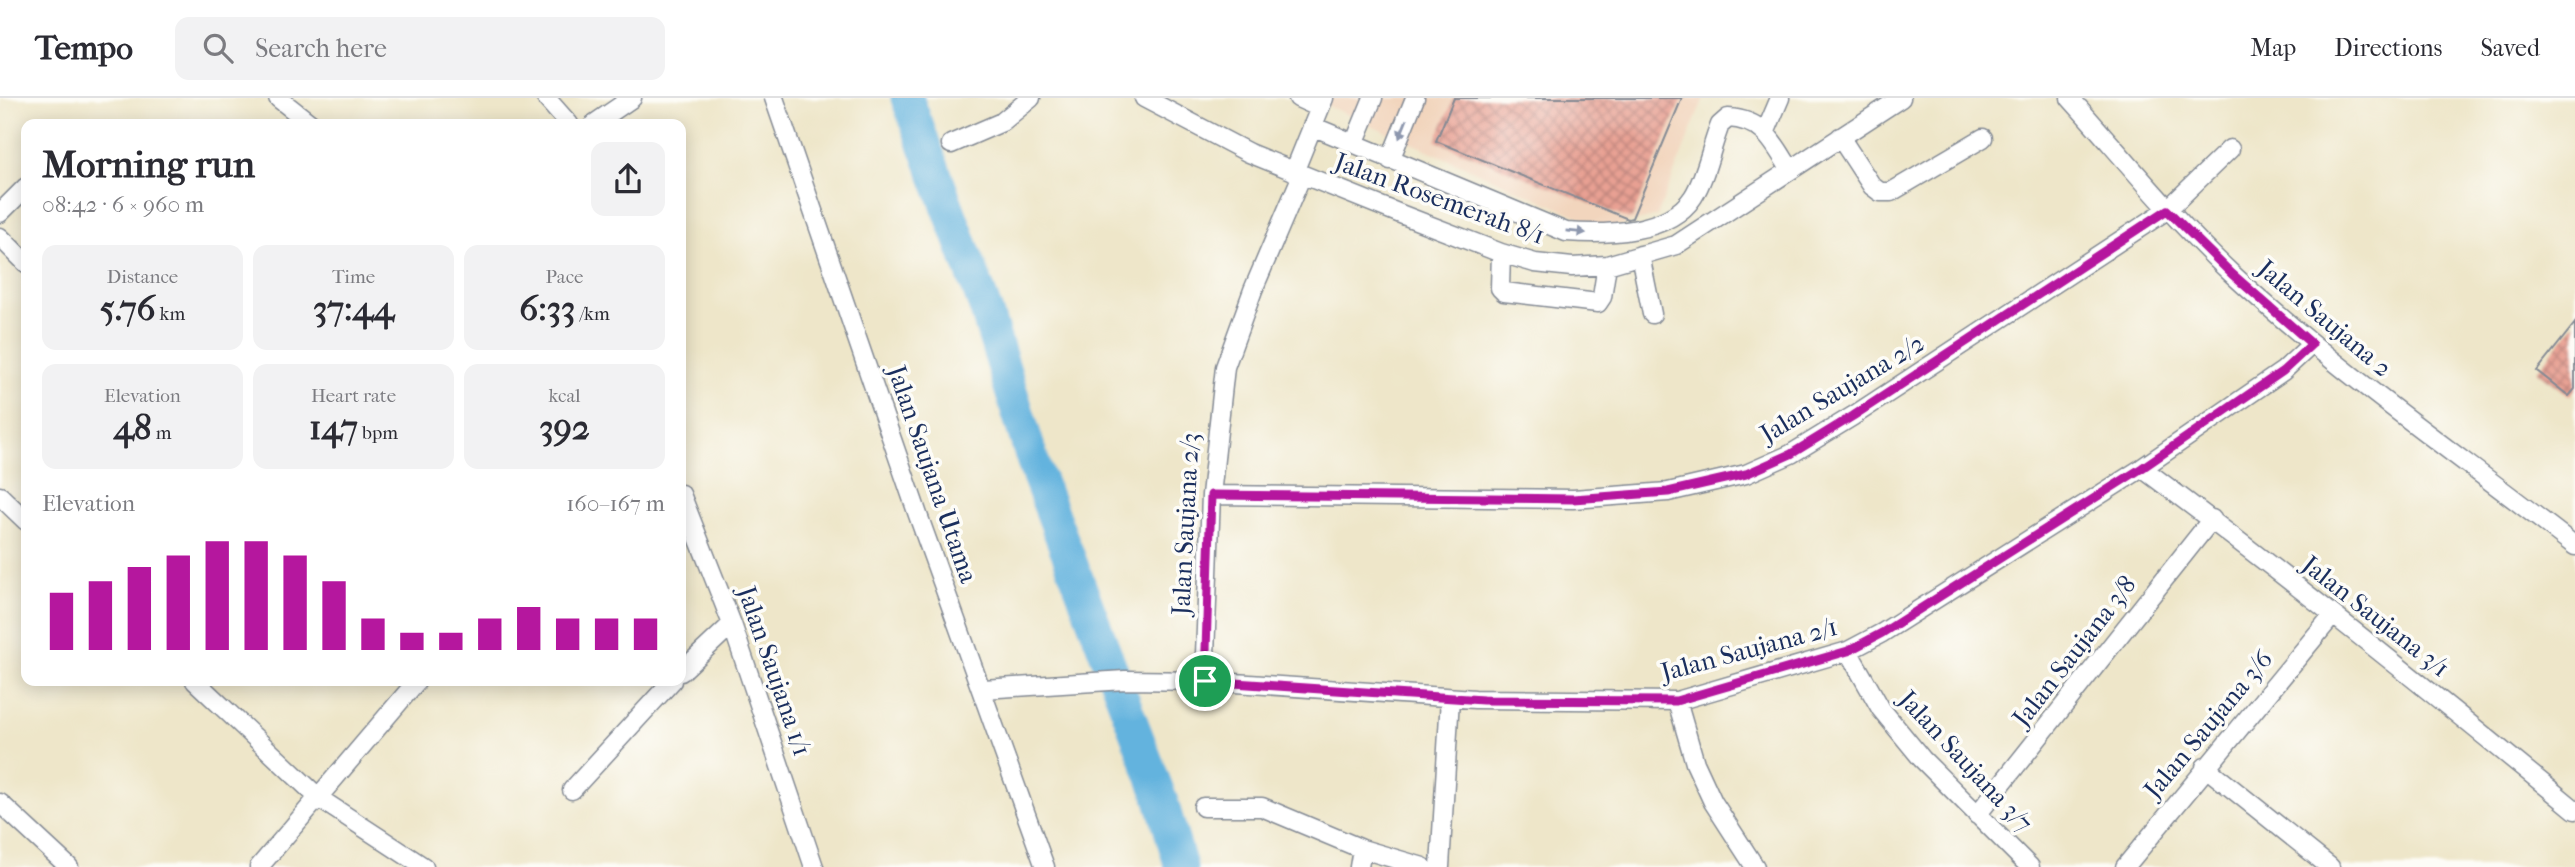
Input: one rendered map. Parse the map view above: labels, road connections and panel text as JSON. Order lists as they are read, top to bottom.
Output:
{
  "streets": {
    "street": [
      "Jalan Rosemerah 8/1",
      "Jalan Saujana 2",
      "Jalan Saujana 2/2",
      "Jalan Saujana Utama",
      "Jalan Saujana 2/3",
      "Jalan Saujana 3/1",
      "Jalan Saujana 2/1",
      "Jalan Saujana 3/8",
      "Jalan Saujana 1/1",
      "Jalan Saujana 3/6",
      "Jalan Saujana 3/7"
    ]
  },
  "crossings": [
    ["Jalan Rosemerah 8/1", "Jalan Saujana 2/3"],
    ["Jalan Saujana 2", "Jalan Saujana 2/2"],
    ["Jalan Saujana 2", "Jalan Saujana 2/1"],
    ["Jalan Saujana 2/2", "Jalan Saujana 2/3"],
    ["Jalan Saujana Utama", "Jalan Saujana 2/1"],
    ["Jalan Saujana 2/3", "Jalan Saujana 2/1"],
    ["Jalan Saujana 3/1", "Jalan Saujana 2/1"],
    ["Jalan Saujana 3/1", "Jalan Saujana 3/8"],
    ["Jalan Saujana 3/1", "Jalan Saujana 3/6"],
    ["Jalan Saujana 2/1", "Jalan Saujana 3/7"],
    ["Jalan Saujana 3/8", "Jalan Saujana 3/7"]
  ],
  "page": {
    "header": "Tempo",
    "search": "Search here",
    "nav": ["Map", "Directions", "Saved"],
    "heading": ["Morning run", "08:42 · 6 × 960 m"],
    "stats": [
      ["Distance", "5.76 km"],
      ["Time", "37:44"],
      ["Pace", "6:33 /km"],
      ["Elevation", "48 m"],
      ["Heart rate", "147 bpm"],
      ["kcal", "392"]
    ],
    "chart": ["Elevation", "160–167 m"]
  }
}
